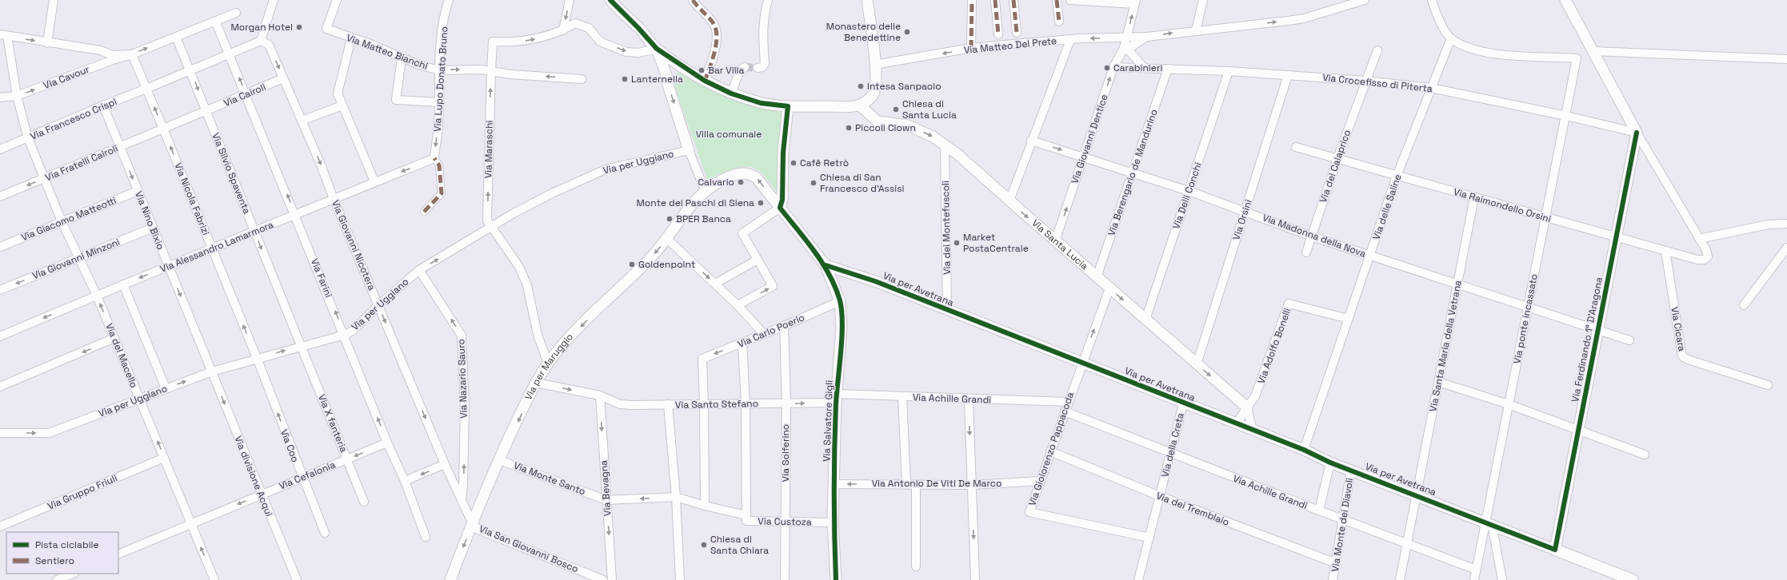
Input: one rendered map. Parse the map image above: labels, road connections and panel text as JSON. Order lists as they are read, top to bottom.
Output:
{
  "streets": {
    "street": [
      "Via Matteo Del Prete",
      "Via Matteo Bianchi",
      "Via Cavour",
      "Via Lupo Donato Bruno",
      "Via Crocefisso di Piterta",
      "Via Cairoli",
      "Via Francesco Crispi",
      "Via Giovanni Dentice",
      "Via Maraschi",
      "Via per Uggiano",
      "Via Fratelli Cairoli",
      "Via del Calaprico",
      "Via Berengario de Mandurino",
      "Via Silvio Spaventa",
      "Via Delli Conchi",
      "Via Nicola Fabrizi",
      "Via Raimondello Orsini",
      "Via delle Saline",
      "Via Giacomo Matteotti",
      "Via Orsini",
      "Via Nino Bixio",
      "Via dei Montefuscoli",
      "Via Madonna della Nova",
      "Via Santa Lucia",
      "Via Giovanni Nicotera",
      "Via Alessandro Lamarmora",
      "Via Giovanni Minzoni",
      "Via Farini",
      "Via per Avetrana",
      "Via ponte incassato",
      "Via Cicara",
      "Via Carlo Poerio",
      "Via Ferdinando 1° D'Aragona",
      "Via Adolfo Bonelli",
      "Via Santa Maria della Vetrana",
      "Via del Macello",
      "Via per Maruggio",
      "Via Nazario Sauro",
      "Via Achille Grandi",
      "Via Santo Stefano",
      "Via Salvatore Gigli",
      "Via X fanteria",
      "Via della Creta",
      "Via Coo",
      "Via Giolorenzo Pappacoda",
      "Via Solferino",
      "Via Cefalonia",
      "Via divisione Acqui",
      "Via Monte Santo",
      "Via Antonio De Viti De Marco",
      "Via Bevagna",
      "Via Gruppo Friuli",
      "Via dei Tremblaio",
      "Via Custoza",
      "Via Monte dei Diavoli",
      "Via San Giovanni Bosco"
    ]
  },
  "crossings": [
    ["Via Matteo Del Prete", "Via Giovanni Dentice"],
    ["Via Matteo Bianchi", "Via Lupo Donato Bruno"],
    ["Via Matteo Bianchi", "Via Maraschi"],
    ["Via Cavour", "Via del Macello"],
    ["Via Lupo Donato Bruno", "Via Alessandro Lamarmora"],
    ["Via Crocefisso di Piterta", "Via Giovanni Dentice"],
    ["Via Crocefisso di Piterta", "Via del Calaprico"],
    ["Via Crocefisso di Piterta", "Via Berengario de Mandurino"],
    ["Via Crocefisso di Piterta", "Via Delli Conchi"],
    ["Via Crocefisso di Piterta", "Via delle Saline"],
    ["Via Crocefisso di Piterta", "Via Orsini"],
    ["Via Crocefisso di Piterta", "Via ponte incassato"],
    ["Via Crocefisso di Piterta", "Via Ferdinando 1° D'Aragona"],
    ["Via Cairoli", "Via Fratelli Cairoli"],
    ["Via Cairoli", "Via Silvio Spaventa"],
    ["Via Cairoli", "Via Nicola Fabrizi"],
    ["Via Cairoli", "Via Giovanni Nicotera"],
    ["Via Cairoli", "Via Farini"],
    ["Via Francesco Crispi", "Via Silvio Spaventa"],
    ["Via Francesco Crispi", "Via Nicola Fabrizi"],
    ["Via Francesco Crispi", "Via Nino Bixio"],
    ["Via Francesco Crispi", "Via del Macello"],
    ["Via Giovanni Dentice", "Via Madonna della Nova"],
    ["Via Giovanni Dentice", "Via Santa Lucia"],
    ["Via Maraschi", "Via per Uggiano"],
    ["Via per Uggiano", "Via Silvio Spaventa"],
    ["Via per Uggiano", "Via Nicola Fabrizi"],
    ["Via per Uggiano", "Via Nino Bixio"],
    ["Via per Uggiano", "Via Giovanni Nicotera"],
    ["Via per Uggiano", "Via Farini"],
    ["Via per Uggiano", "Via del Macello"],
    ["Via per Uggiano", "Via Nazario Sauro"],
    ["Via per Uggiano", "Via X fanteria"],
    ["Via per Uggiano", "Via Coo"],
    ["Via per Uggiano", "Via divisione Acqui"],
    ["Via Fratelli Cairoli", "Via Nicola Fabrizi"],
    ["Via Fratelli Cairoli", "Via Nino Bixio"],
    ["Via Fratelli Cairoli", "Via del Macello"],
    ["Via del Calaprico", "Via Raimondello Orsini"],
    ["Via del Calaprico", "Via Madonna della Nova"],
    ["Via Berengario de Mandurino", "Via Madonna della Nova"],
    ["Via Berengario de Mandurino", "Via Santa Lucia"],
    ["Via Silvio Spaventa", "Via Alessandro Lamarmora"],
    ["Via Silvio Spaventa", "Via X fanteria"],
    ["Via Delli Conchi", "Via Madonna della Nova"],
    ["Via Delli Conchi", "Via Santa Lucia"],
    ["Via Nicola Fabrizi", "Via Alessandro Lamarmora"],
    ["Via Nicola Fabrizi", "Via Coo"],
    ["Via Raimondello Orsini", "Via delle Saline"],
    ["Via Raimondello Orsini", "Via ponte incassato"],
    ["Via Raimondello Orsini", "Via Cicara"],
    ["Via Raimondello Orsini", "Via Ferdinando 1° D'Aragona"],
    ["Via Raimondello Orsini", "Via Santa Maria della Vetrana"],
    ["Via delle Saline", "Via Madonna della Nova"],
    ["Via delle Saline", "Via per Avetrana"],
    ["Via delle Saline", "Via ponte incassato"],
    ["Via delle Saline", "Via Adolfo Bonelli"],
    ["Via Giacomo Matteotti", "Via Nino Bixio"],
    ["Via Giacomo Matteotti", "Via del Macello"],
    ["Via Orsini", "Via Madonna della Nova"],
    ["Via Orsini", "Via Santa Lucia"],
    ["Via Nino Bixio", "Via Alessandro Lamarmora"],
    ["Via Nino Bixio", "Via Giovanni Minzoni"],
    ["Via Nino Bixio", "Via divisione Acqui"],
    ["Via dei Montefuscoli", "Via Santa Lucia"],
    ["Via dei Montefuscoli", "Via per Avetrana"],
    ["Via Madonna della Nova", "Via ponte incassato"],
    ["Via Madonna della Nova", "Via Ferdinando 1° D'Aragona"],
    ["Via Madonna della Nova", "Via Santa Maria della Vetrana"],
    ["Via Santa Lucia", "Via Adolfo Bonelli"],
    ["Via Santa Lucia", "Via Giolorenzo Pappacoda"],
    ["Via Giovanni Nicotera", "Via Alessandro Lamarmora"],
    ["Via Giovanni Nicotera", "Via per Maruggio"],
    ["Via Giovanni Nicotera", "Via Nazario Sauro"],
    ["Via Giovanni Nicotera", "Via San Giovanni Bosco"],
    ["Via Alessandro Lamarmora", "Via Farini"],
    ["Via Alessandro Lamarmora", "Via del Macello"],
    ["Via Giovanni Minzoni", "Via del Macello"],
    ["Via Farini", "Via Cefalonia"],
    ["Via per Avetrana", "Via ponte incassato"],
    ["Via per Avetrana", "Via Ferdinando 1° D'Aragona"],
    ["Via per Avetrana", "Via Santa Maria della Vetrana"],
    ["Via per Avetrana", "Via Salvatore Gigli"],
    ["Via per Avetrana", "Via della Creta"],
    ["Via per Avetrana", "Via Giolorenzo Pappacoda"],
    ["Via per Avetrana", "Via Monte dei Diavoli"],
    ["Via ponte incassato", "Via Achille Grandi"],
    ["Via Carlo Poerio", "Via Santo Stefano"],
    ["Via Carlo Poerio", "Via Salvatore Gigli"],
    ["Via Carlo Poerio", "Via Solferino"],
    ["Via Santa Maria della Vetrana", "Via Achille Grandi"],
    ["Via del Macello", "Via Cefalonia"],
    ["Via del Macello", "Via Gruppo Friuli"],
    ["Via per Maruggio", "Via Santo Stefano"],
    ["Via per Maruggio", "Via Monte Santo"],
    ["Via per Maruggio", "Via San Giovanni Bosco"],
    ["Via Achille Grandi", "Via Santo Stefano"],
    ["Via Achille Grandi", "Via Salvatore Gigli"],
    ["Via Achille Grandi", "Via della Creta"],
    ["Via Achille Grandi", "Via Giolorenzo Pappacoda"],
    ["Via Achille Grandi", "Via Monte dei Diavoli"],
    ["Via Santo Stefano", "Via Salvatore Gigli"],
    ["Via Santo Stefano", "Via Solferino"],
    ["Via Santo Stefano", "Via Bevagna"],
    ["Via Salvatore Gigli", "Via Antonio De Viti De Marco"],
    ["Via Salvatore Gigli", "Via Custoza"],
    ["Via X fanteria", "Via Cefalonia"],
    ["Via della Creta", "Via Giolorenzo Pappacoda"],
    ["Via della Creta", "Via dei Tremblaio"],
    ["Via Coo", "Via Cefalonia"],
    ["Via Giolorenzo Pappacoda", "Via Antonio De Viti De Marco"],
    ["Via Giolorenzo Pappacoda", "Via dei Tremblaio"],
    ["Via Solferino", "Via Custoza"],
    ["Via Cefalonia", "Via divisione Acqui"],
    ["Via Monte Santo", "Via Bevagna"],
    ["Via Monte Santo", "Via Custoza"],
    ["Via dei Tremblaio", "Via Monte dei Diavoli"]
  ],
  "one_way": [
    "Via Cavour",
    "Via Lupo Donato Bruno",
    "Via Maraschi",
    "Via Silvio Spaventa",
    "Via Nicola Fabrizi",
    "Via Santa Lucia",
    "Via Giovanni Nicotera",
    "Via Giovanni Minzoni",
    "Via Farini",
    "Via Carlo Poerio",
    "Via per Maruggio",
    "Via Nazario Sauro",
    "Via Santo Stefano",
    "Via Coo",
    "Via Cefalonia",
    "Via divisione Acqui",
    "Via Monte Santo"
  ],
  "parks": ["Villa comunale"],
  "places": [
    "Morgan Hotel",
    "Monastero delle Benedettine",
    "Carabinieri",
    "Bar Villa",
    "Lanternella",
    "Intesa Sanpaolo",
    "Chiesa di Santa Lucia",
    "Piccoli Clown",
    "Cafê Retrò",
    "Calvario",
    "Chiesa di San Francesco d'Assisi",
    "Monte dei Paschi di Siena",
    "BPER Banca",
    "Market PostaCentrale",
    "Goldenpoint",
    "Chiesa di Santa Chiara"
  ],
  "legend": ["Pista ciclabile", "Sentiero"]
}
